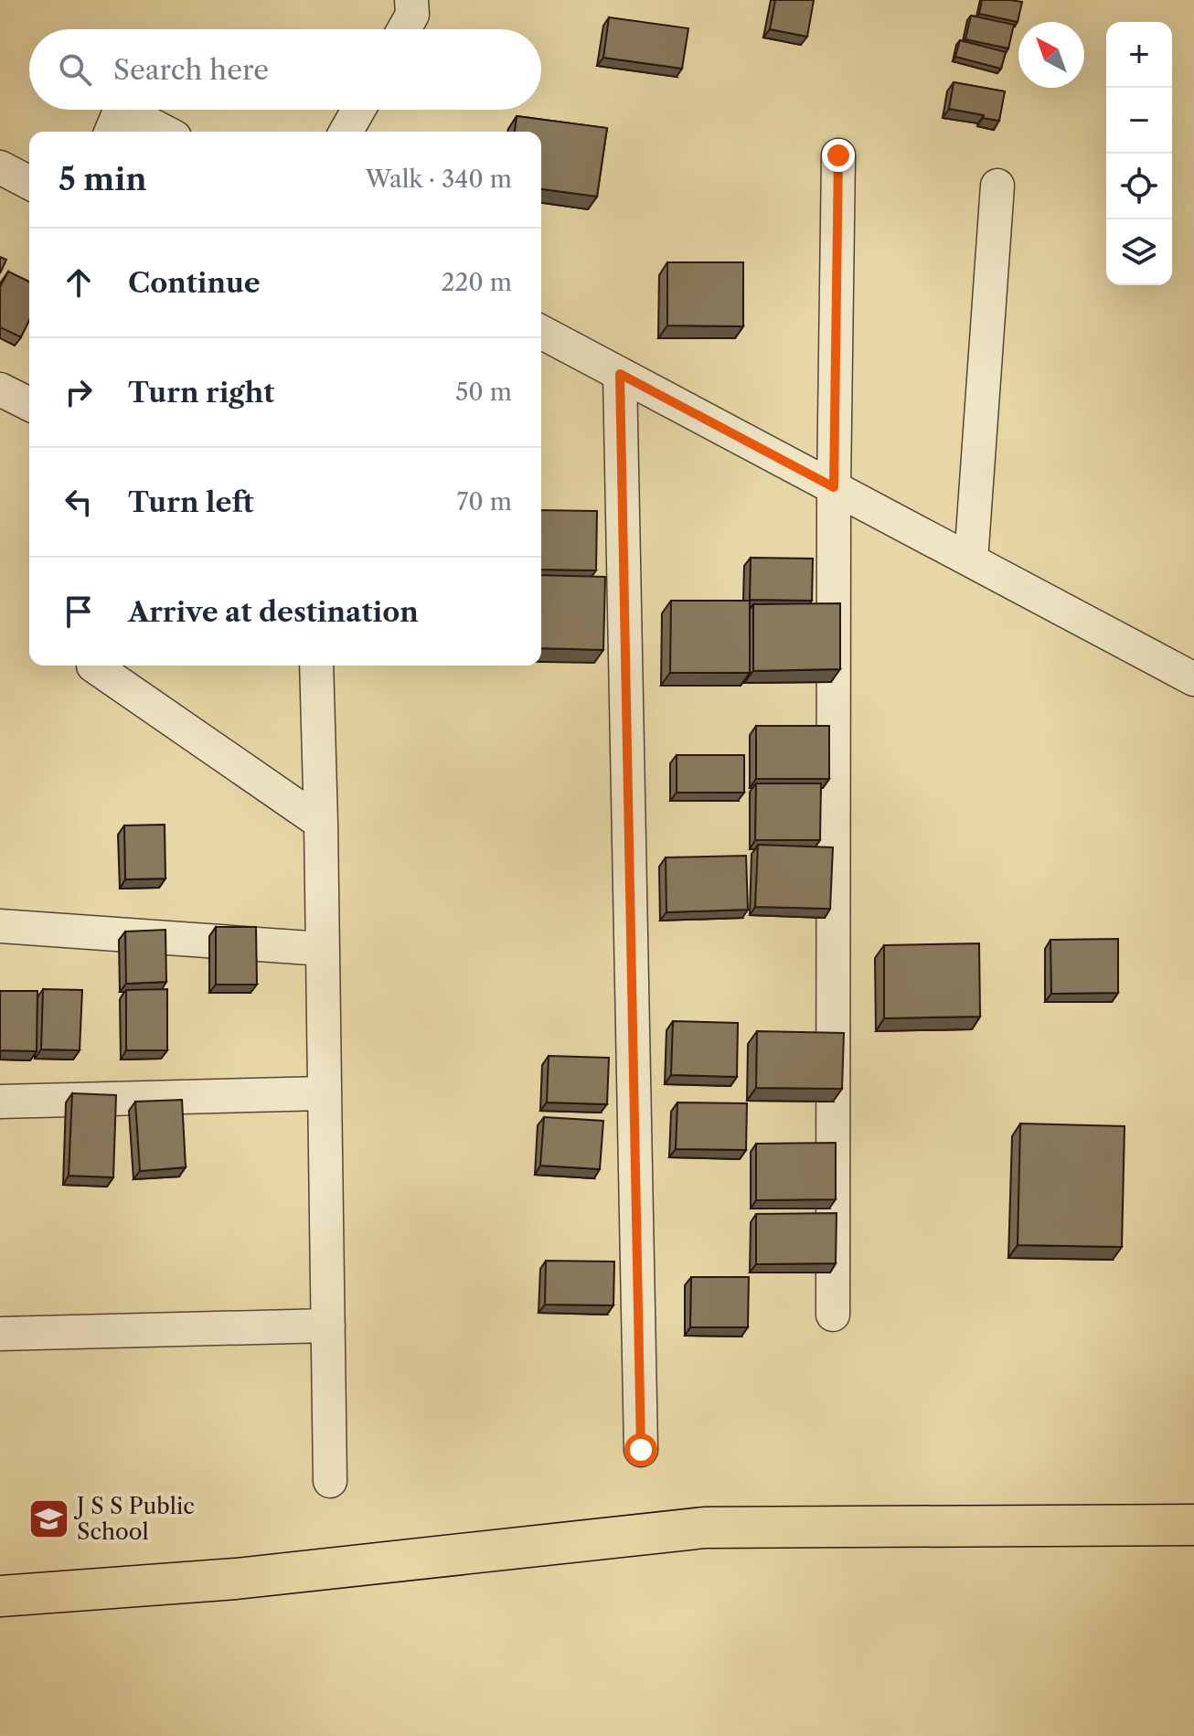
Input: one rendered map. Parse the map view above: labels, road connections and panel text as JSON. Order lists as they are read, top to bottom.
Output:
{
  "places": {
    "school or university": ["J S S Public School"]
  },
  "north": "top left",
  "page": {
    "map_buttons": ["+", "−"],
    "search": "Search here",
    "heading": ["5 min", "Walk · 340 m"],
    "list": [
      ["Continue", "220 m"],
      ["Turn right", "50 m"],
      ["Turn left", "70 m"],
      "Arrive at destination"
    ]
  }
}
